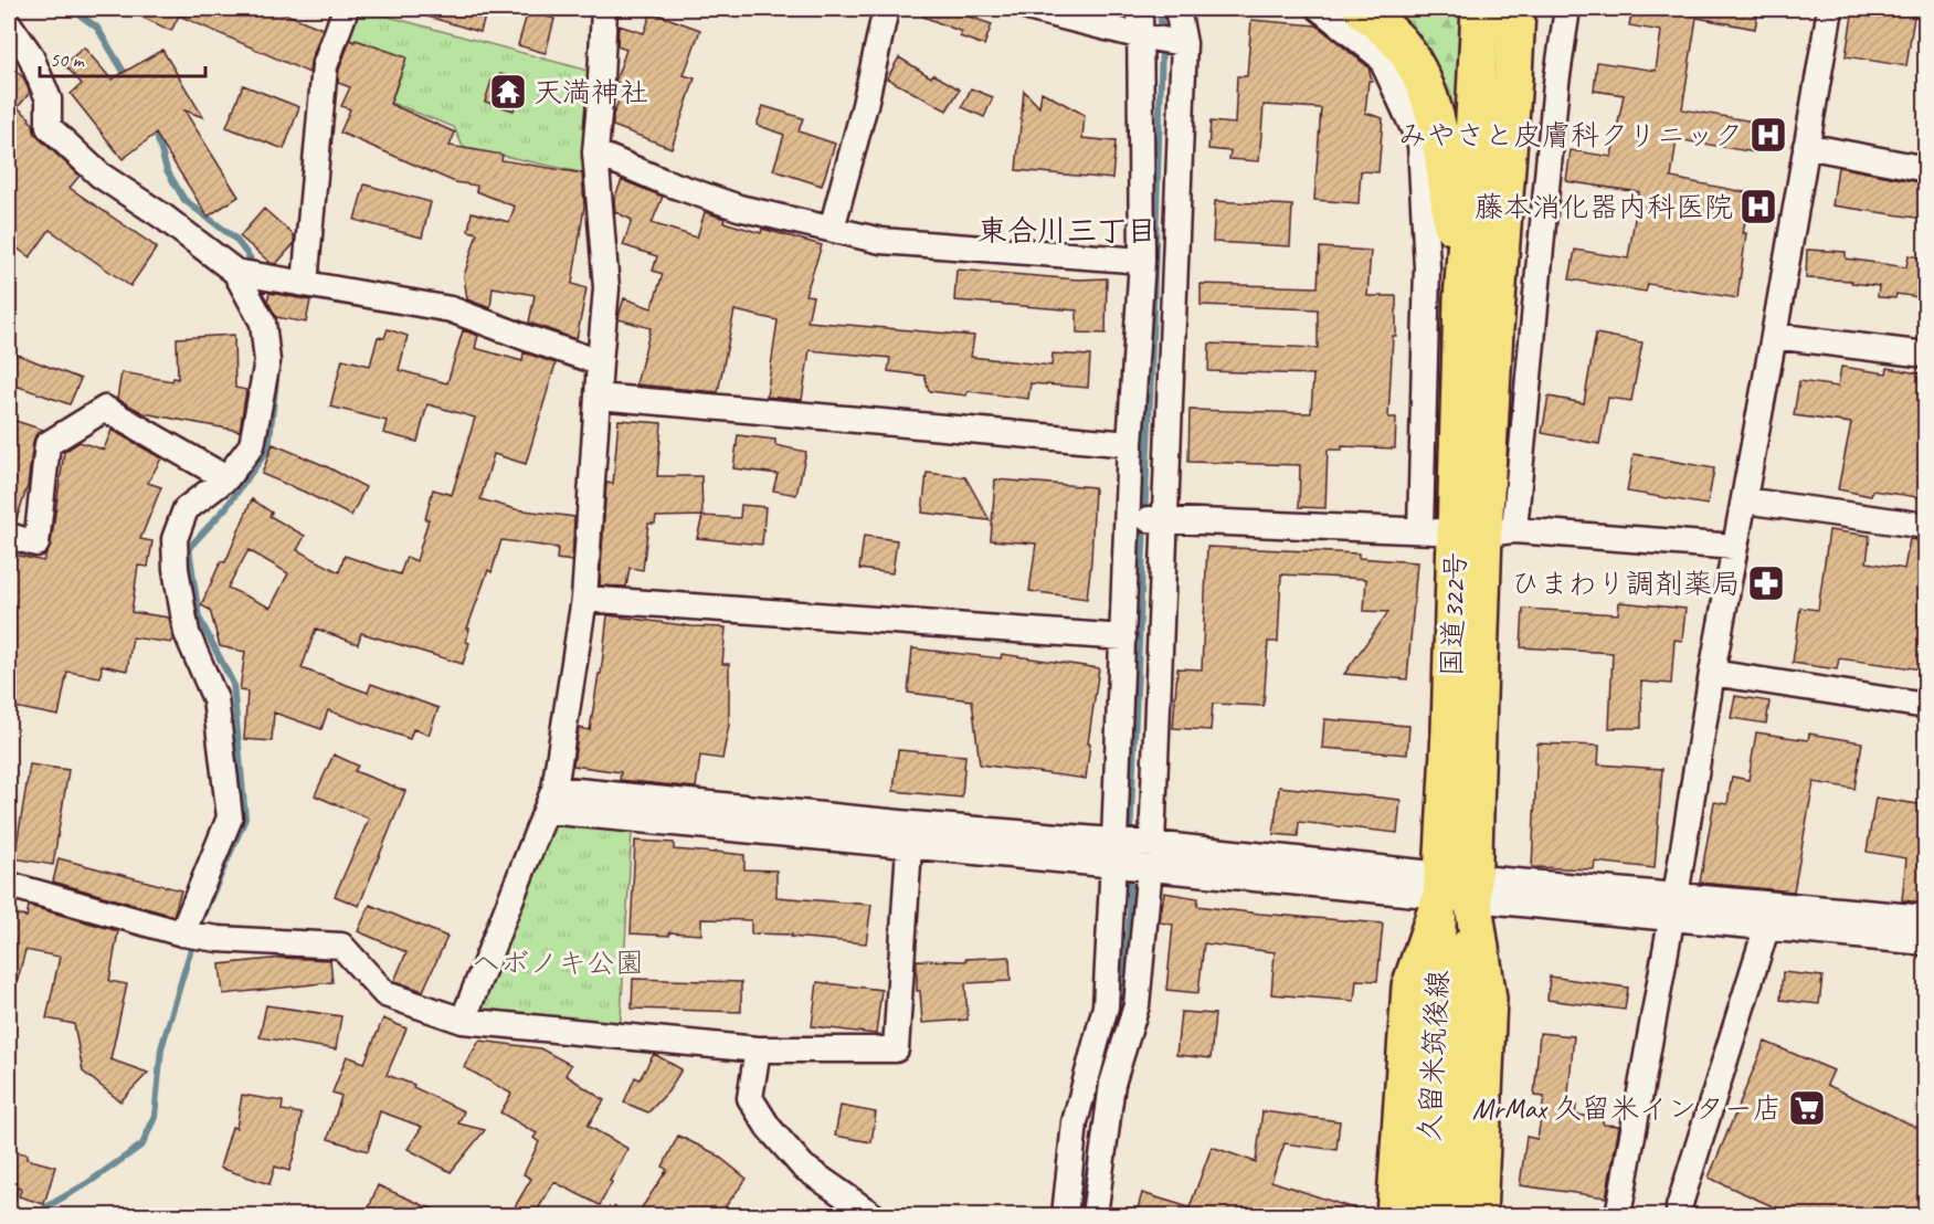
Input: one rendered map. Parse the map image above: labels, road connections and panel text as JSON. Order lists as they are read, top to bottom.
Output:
{
  "streets": {
    "highway": ["国道322号"],
    "main road": ["久留米筑後線"]
  },
  "crossings": [
    ["国道322号", "久留米筑後線"]
  ],
  "districts": ["東合川三丁目"],
  "parks": ["ヘボノキ公園"],
  "places": {
    "temple": ["天満神社"],
    "hospital": ["みやさと皮膚科クリニック", "藤本消化器内科医院"],
    "pharmacy": ["ひまわり調剤薬局"],
    "supermarket": ["MrMax 久留米インター店"]
  },
  "scale_bar": "50 m"
}
